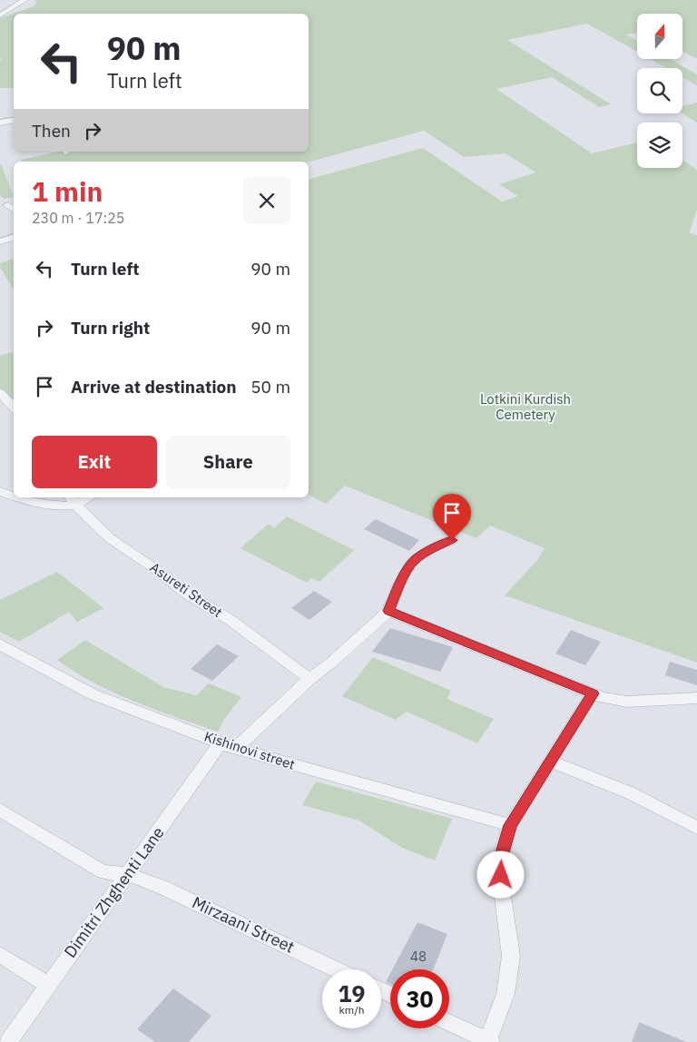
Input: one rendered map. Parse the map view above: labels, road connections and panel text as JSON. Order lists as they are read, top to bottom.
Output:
{
  "streets": {
    "street": [
      "Asureti Street",
      "Kishinovi street",
      "Dimitri Zhghenti Lane",
      "Mirzaani Street"
    ]
  },
  "crossings": [
    ["Kishinovi street", "Dimitri Zhghenti Lane"],
    ["Dimitri Zhghenti Lane", "Mirzaani Street"]
  ],
  "parks": ["Lotkini Kurdish Cemetery"],
  "house_numbers": ["48"],
  "north": "top",
  "page": {
    "turn": ["90 m", "Turn left"],
    "then": "Then",
    "heading": ["1 min", "230 m · 17:25"],
    "list": [
      {
        "name": "Turn left",
        "value": "90 m"
      },
      {
        "name": "Turn right",
        "value": "90 m"
      },
      {
        "name": "Arrive at destination",
        "value": "50 m"
      }
    ],
    "buttons": ["Exit", "Share"],
    "speed": "19 km/h",
    "limit": "30"
  }
}
